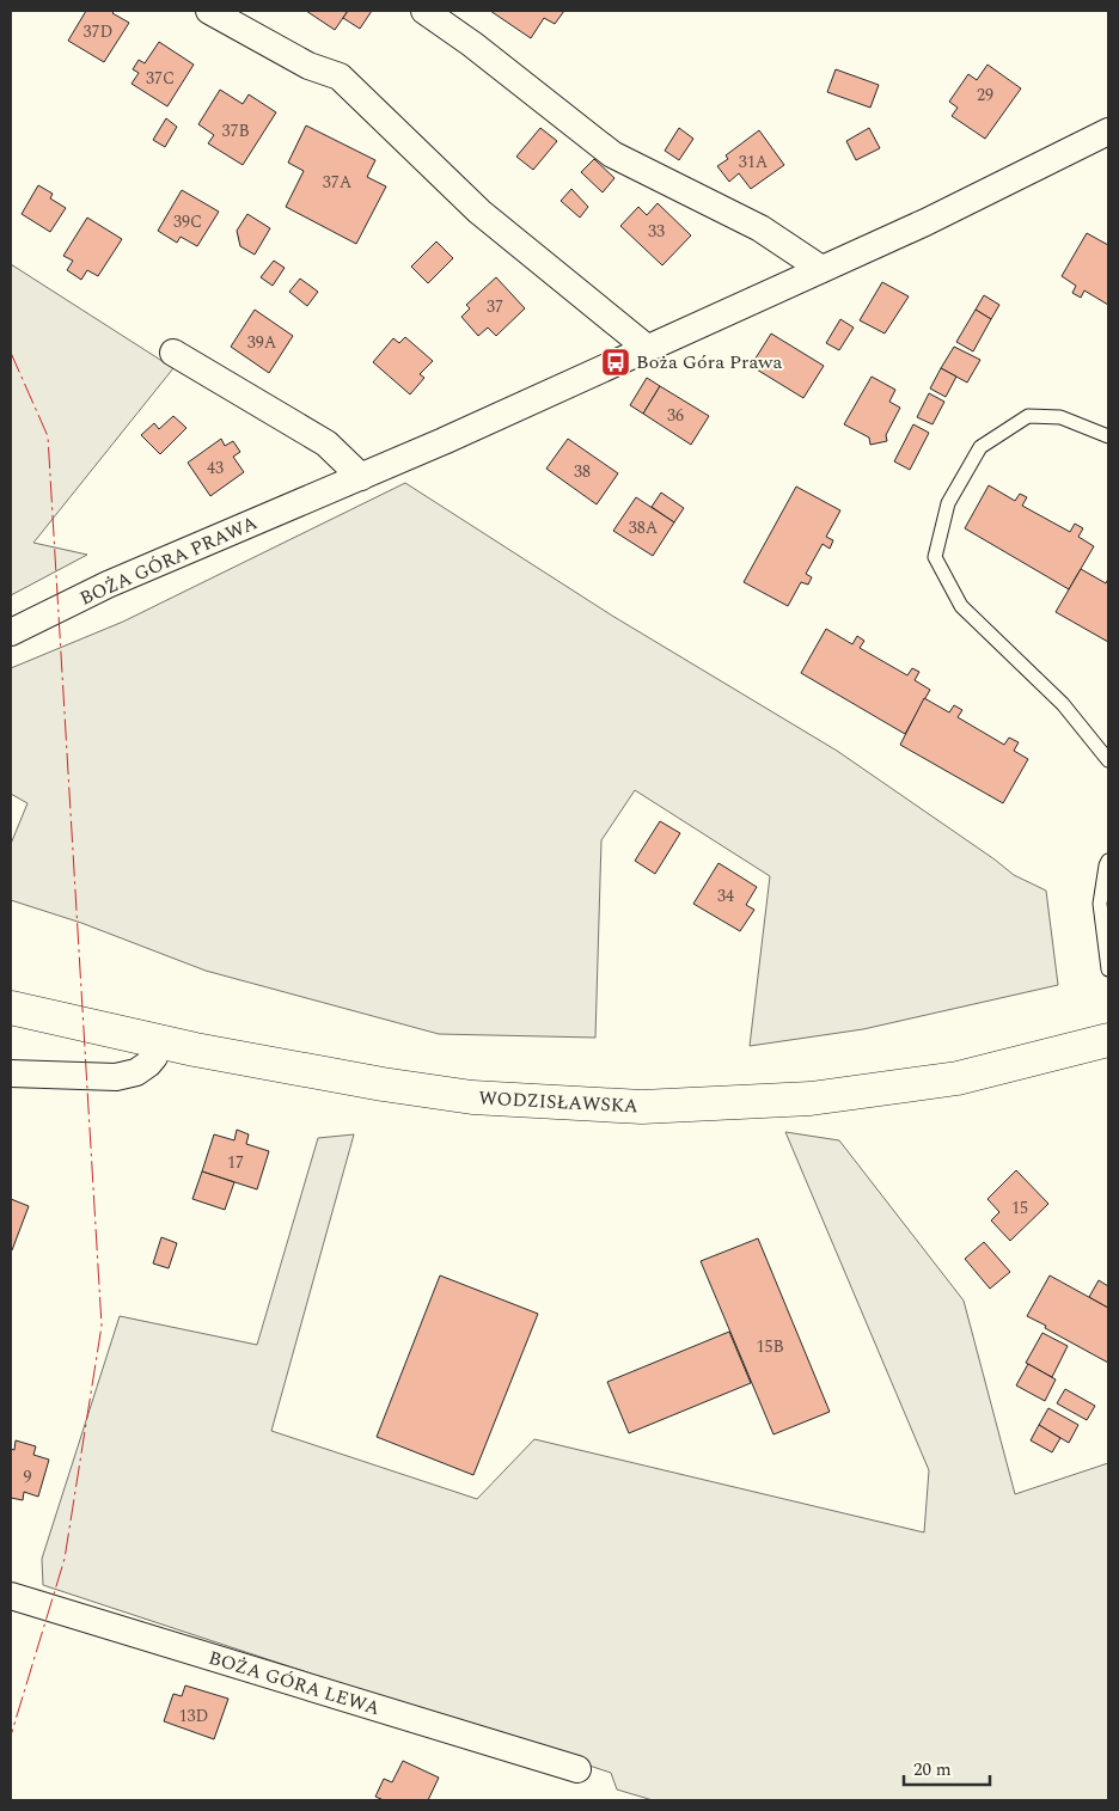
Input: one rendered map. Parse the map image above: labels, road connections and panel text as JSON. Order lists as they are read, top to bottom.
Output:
{
  "streets": {
    "main road": ["WODZISŁAWSKA"],
    "street": ["BOŻA GÓRA PRAWA", "BOŻA GÓRA LEWA"]
  },
  "places": {
    "bus stop": ["Boża Góra Prawa"]
  },
  "house_numbers": [
    "37D",
    "37C",
    "29",
    "37B",
    "31A",
    "37A",
    "39C",
    "33",
    "37",
    "39A",
    "36",
    "43",
    "38",
    "38A",
    "34",
    "17",
    "15",
    "15B",
    "9",
    "13D"
  ],
  "scale_bar": "20 m"
}
